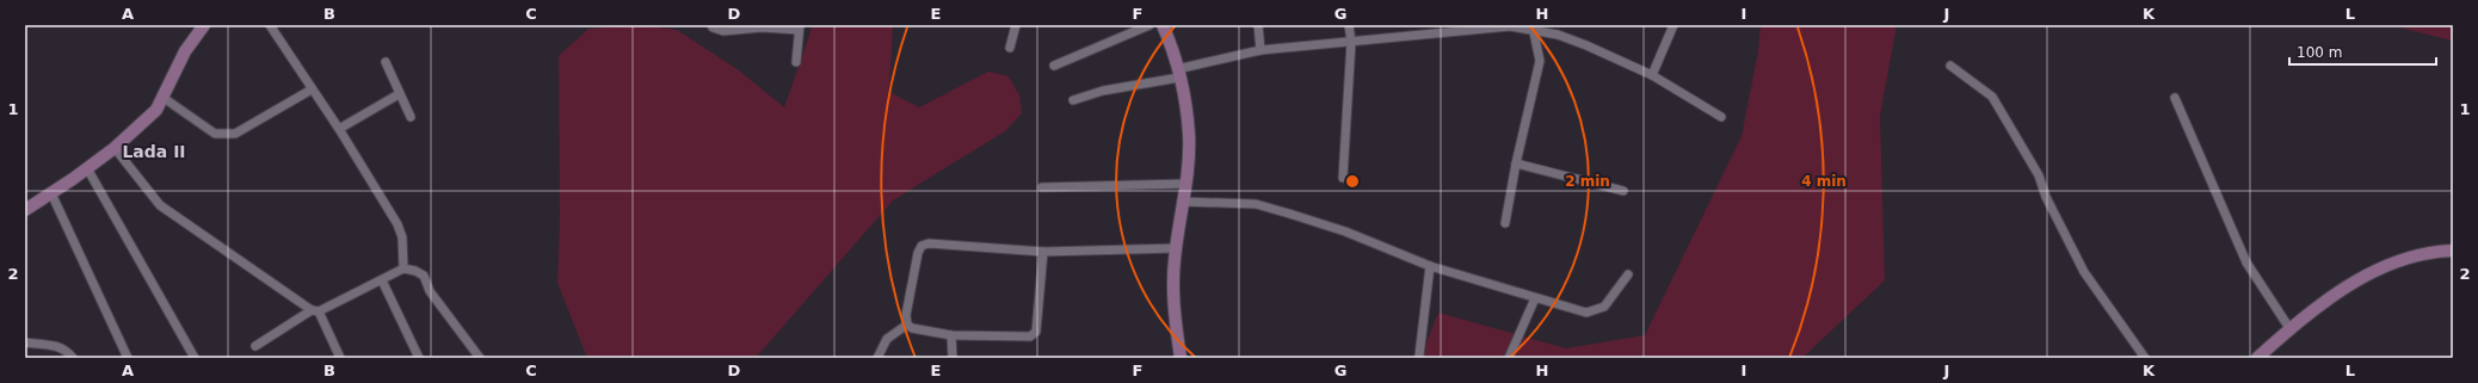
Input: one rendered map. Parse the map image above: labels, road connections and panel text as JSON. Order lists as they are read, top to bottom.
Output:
{
  "districts": ["Lada II"],
  "scale_bar": "100 m",
  "grid": {
    "columns": [
      "A",
      "B",
      "C",
      "D",
      "E",
      "F",
      "G",
      "H",
      "I",
      "J",
      "K",
      "L"
    ],
    "rows": ["1", "2"]
  },
  "rings": ["2 min", "4 min"]
}
